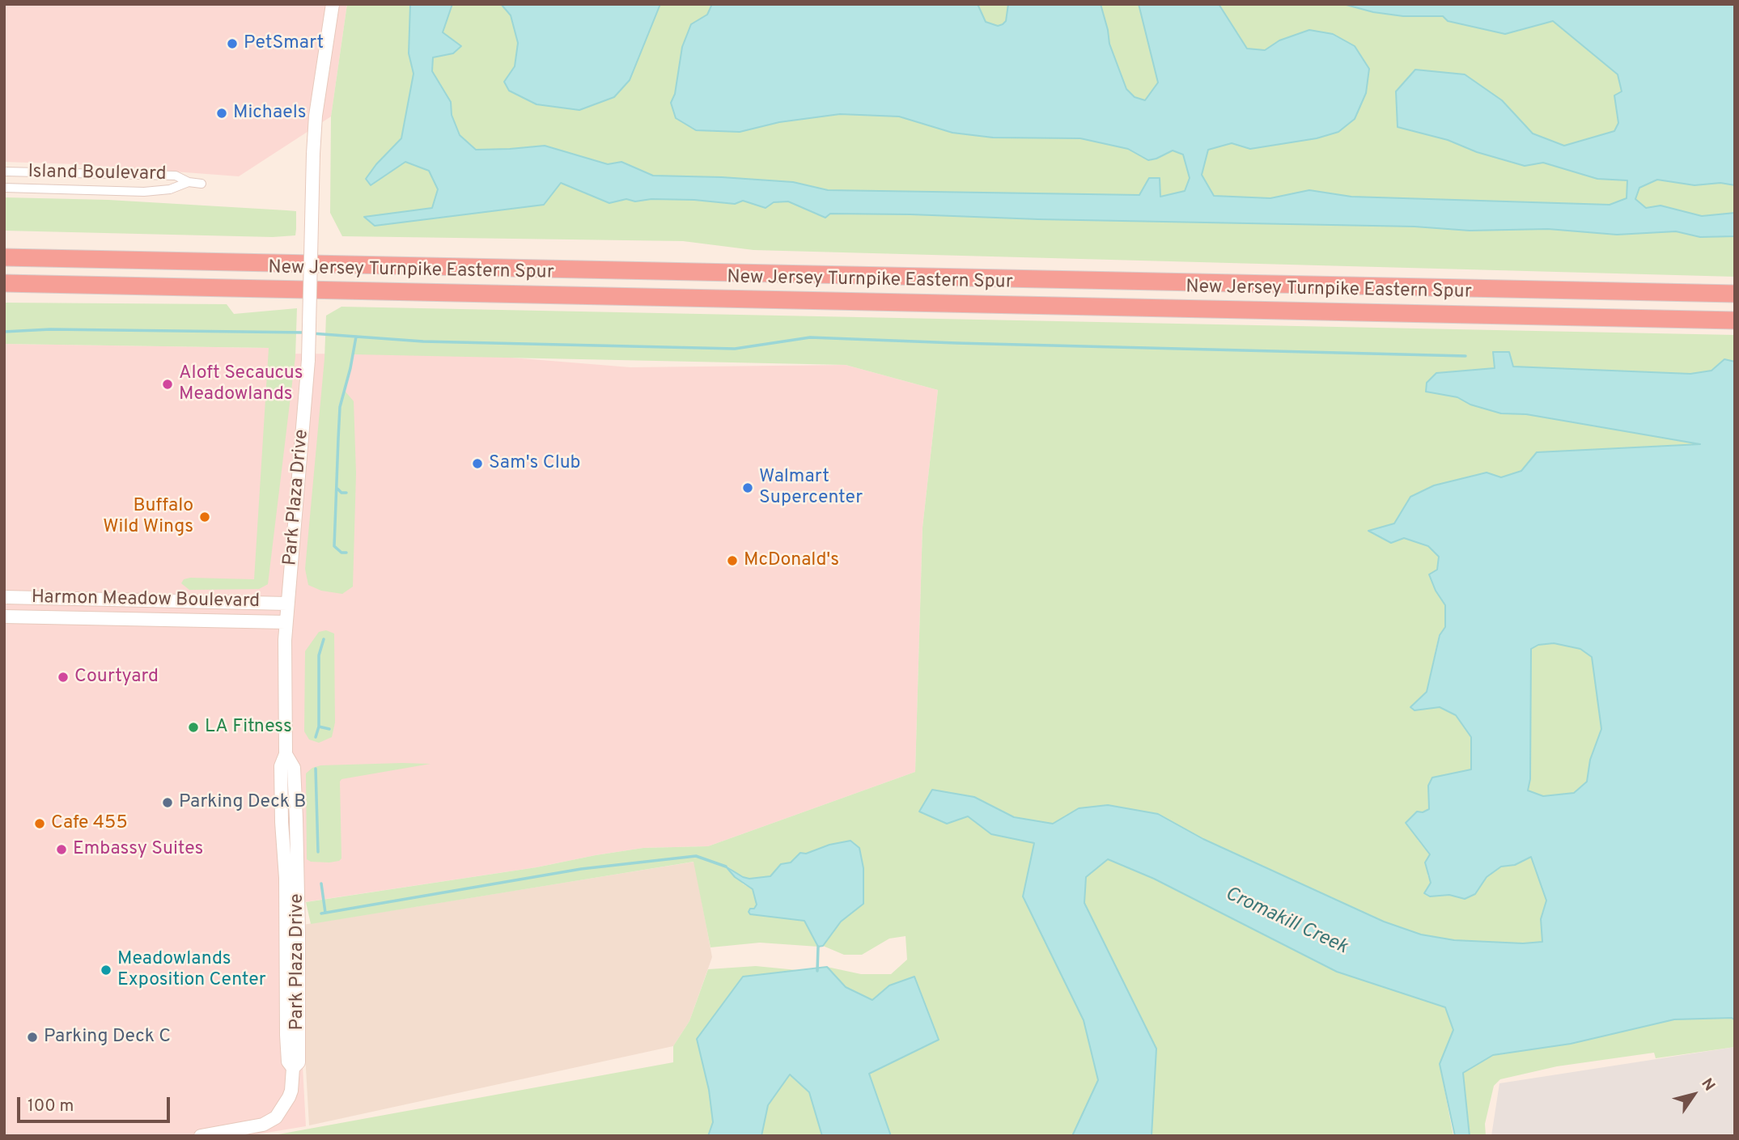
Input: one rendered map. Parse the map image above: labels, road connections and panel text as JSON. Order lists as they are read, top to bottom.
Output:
{
  "streets": {
    "highway": ["New Jersey Turnpike Eastern Spur"],
    "street": ["Island Boulevard", "Park Plaza Drive", "Harmon Meadow Boulevard"]
  },
  "crossings": [
    ["Park Plaza Drive", "Harmon Meadow Boulevard"]
  ],
  "water": ["Cromakill Creek"],
  "places": [
    "PetSmart",
    "Michaels",
    "Aloft Secaucus Meadowlands",
    "Sam's Club",
    "Walmart Supercenter",
    "Buffalo Wild Wings",
    "McDonald's",
    "Courtyard",
    "LA Fitness",
    "Parking Deck B",
    "Cafe 455",
    "Embassy Suites",
    "Meadowlands Exposition Center",
    "Parking Deck C"
  ],
  "scale_bar": "100 m",
  "north": "top right"
}
